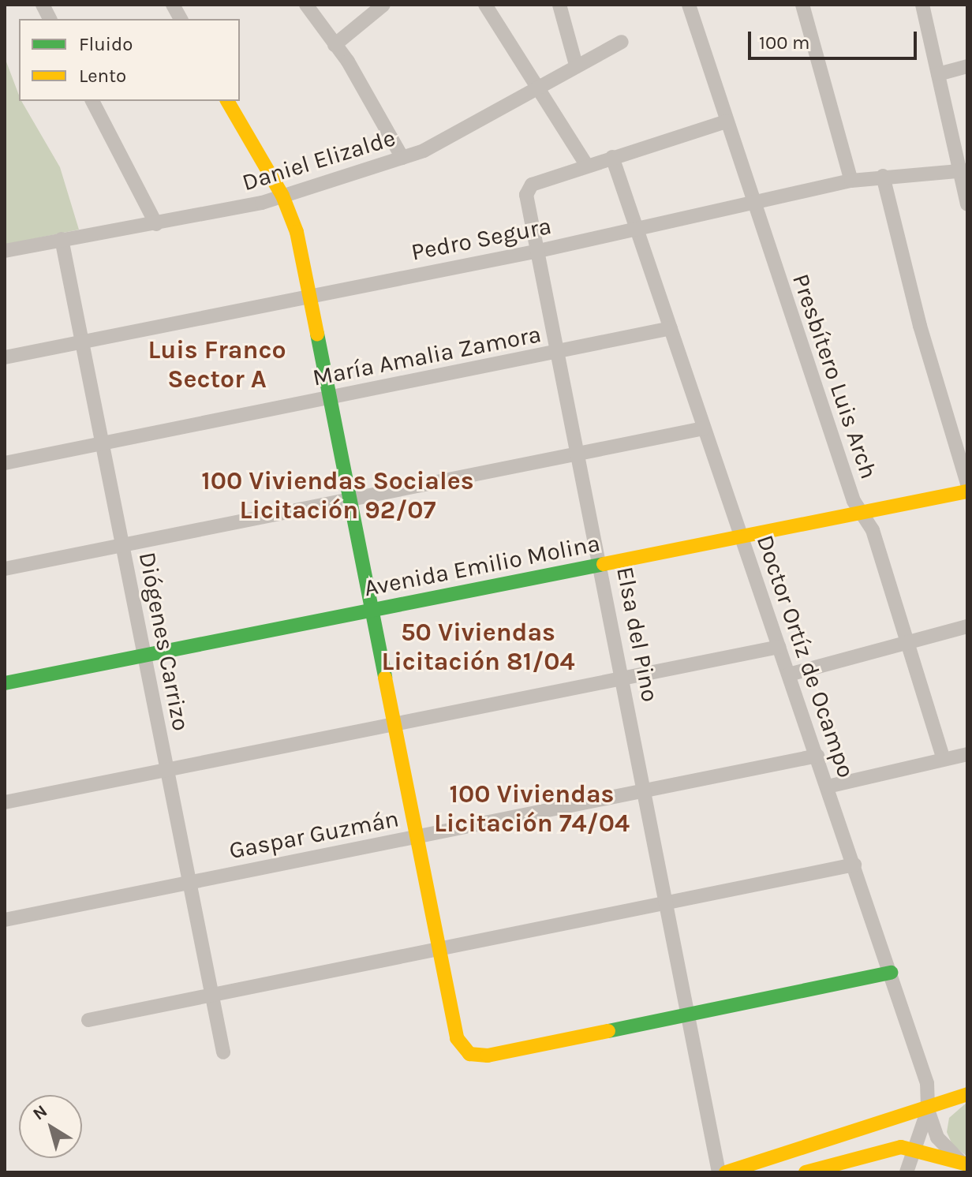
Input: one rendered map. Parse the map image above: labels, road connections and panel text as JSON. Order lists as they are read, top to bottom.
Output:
{
  "streets": {
    "street": [
      "Daniel Elizalde",
      "Pedro Segura",
      "María Amalia Zamora",
      "Presbítero Luis Arch",
      "Avenida Emilio Molina",
      "Elsa del Pino",
      "Diógenes Carrizo",
      "Doctor Ortíz de Ocampo",
      "Gaspar Guzmán"
    ]
  },
  "crossings": [
    ["Daniel Elizalde", "Diógenes Carrizo"],
    ["Pedro Segura", "Presbítero Luis Arch"],
    ["Pedro Segura", "Elsa del Pino"],
    ["Pedro Segura", "Diógenes Carrizo"],
    ["Pedro Segura", "Doctor Ortíz de Ocampo"],
    ["María Amalia Zamora", "Elsa del Pino"],
    ["María Amalia Zamora", "Diógenes Carrizo"],
    ["María Amalia Zamora", "Doctor Ortíz de Ocampo"],
    ["Presbítero Luis Arch", "Avenida Emilio Molina"],
    ["Avenida Emilio Molina", "Elsa del Pino"],
    ["Avenida Emilio Molina", "Diógenes Carrizo"],
    ["Avenida Emilio Molina", "Doctor Ortíz de Ocampo"],
    ["Elsa del Pino", "Gaspar Guzmán"],
    ["Diógenes Carrizo", "Gaspar Guzmán"],
    ["Doctor Ortíz de Ocampo", "Gaspar Guzmán"]
  ],
  "districts": [
    "Luis Franco Sector A",
    "100 Viviendas Sociales Licitación 92/07",
    "50 Viviendas Licitación 81/04",
    "100 Viviendas Licitación 74/04"
  ],
  "legend": ["Fluido", "Lento"],
  "scale_bar": "100 m",
  "north": "top left"
}
